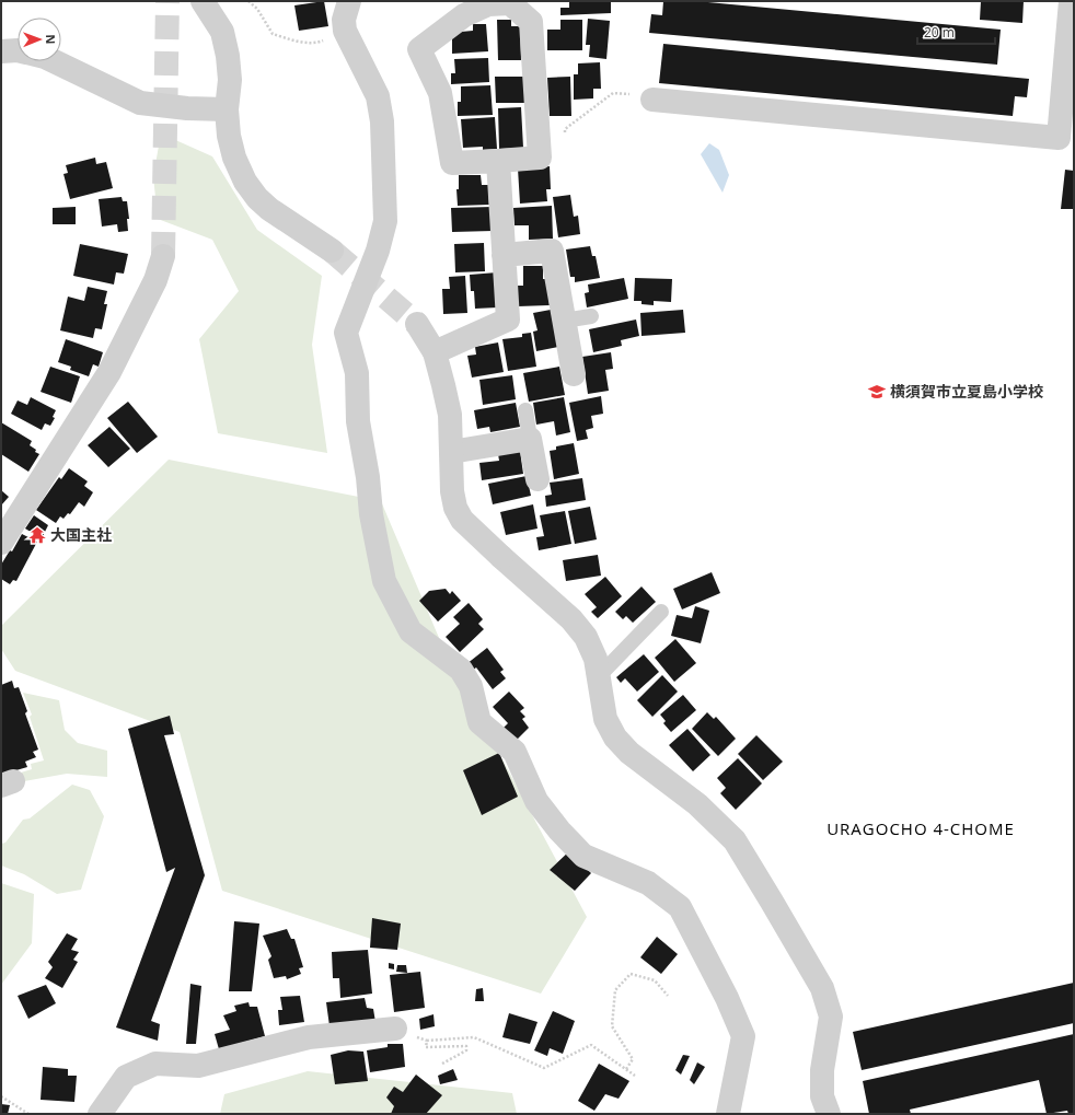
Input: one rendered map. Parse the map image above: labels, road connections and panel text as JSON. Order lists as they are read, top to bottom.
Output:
{
  "districts": ["URAGOCHO 4-CHOME"],
  "places": {
    "school or university": ["横須賀市立夏島小学校"],
    "temple": ["大国主社"]
  },
  "scale_bar": "20 m",
  "north": "right"
}
